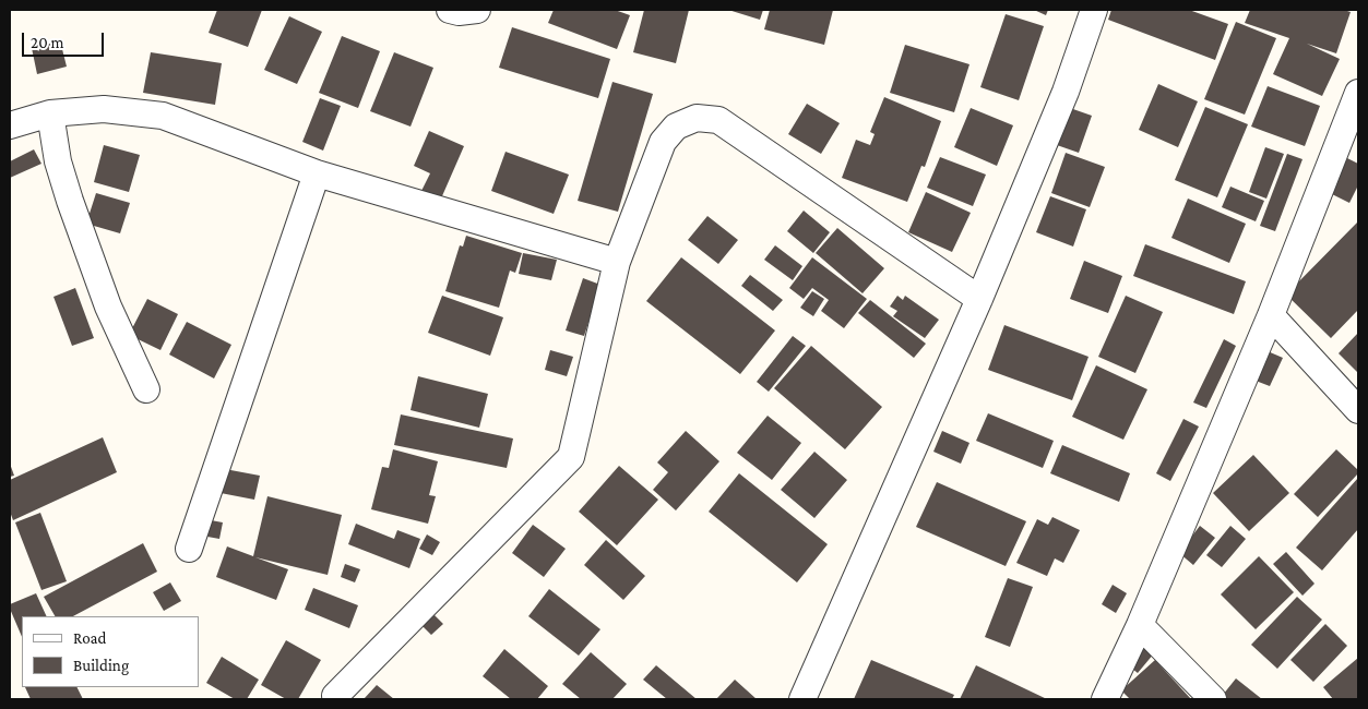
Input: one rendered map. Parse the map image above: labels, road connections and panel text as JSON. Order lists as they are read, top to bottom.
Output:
{
  "legend": ["Road", "Building"],
  "scale_bar": "20 m"
}
